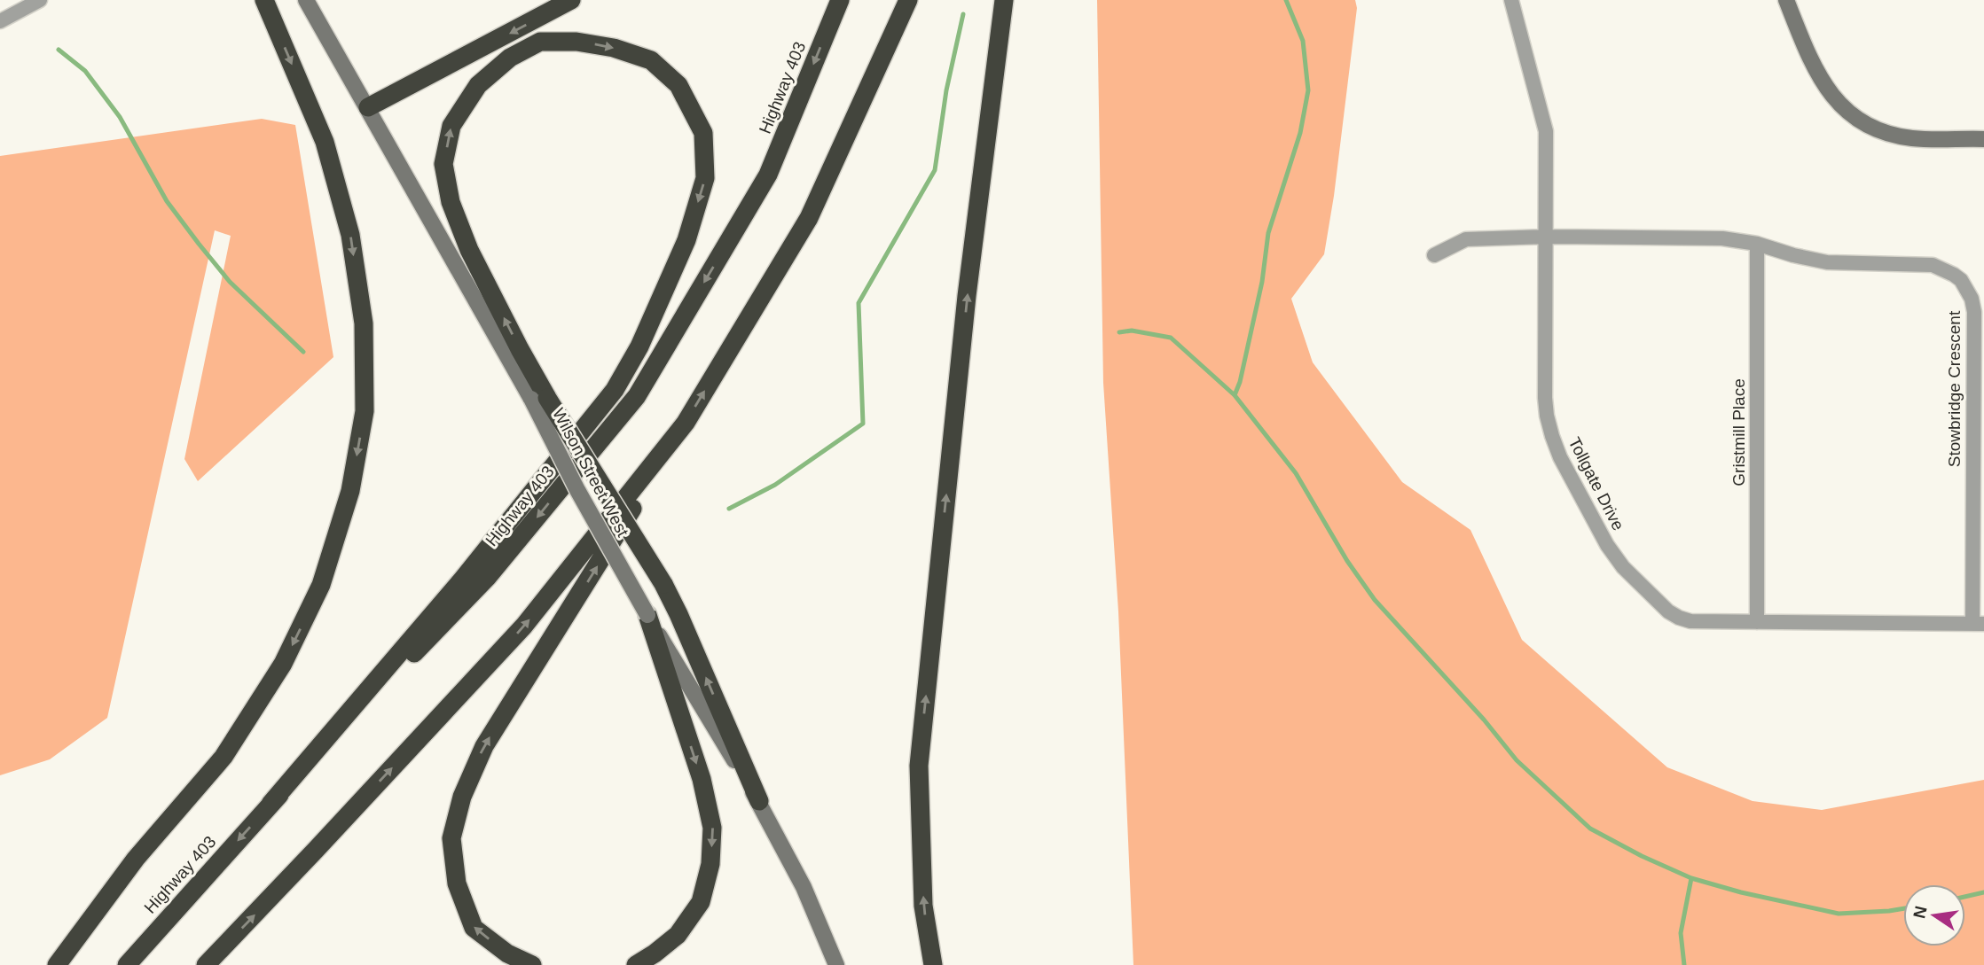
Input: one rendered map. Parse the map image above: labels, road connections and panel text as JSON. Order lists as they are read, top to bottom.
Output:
{
  "streets": {
    "highway": ["Highway 403"],
    "main road": ["Wilson Street West"],
    "street": ["Stowbridge Crescent", "Gristmill Place", "Tollgate Drive"]
  },
  "crossings": [
    ["Stowbridge Crescent", "Gristmill Place"],
    ["Stowbridge Crescent", "Tollgate Drive"],
    ["Gristmill Place", "Tollgate Drive"]
  ],
  "north": "left"
}
